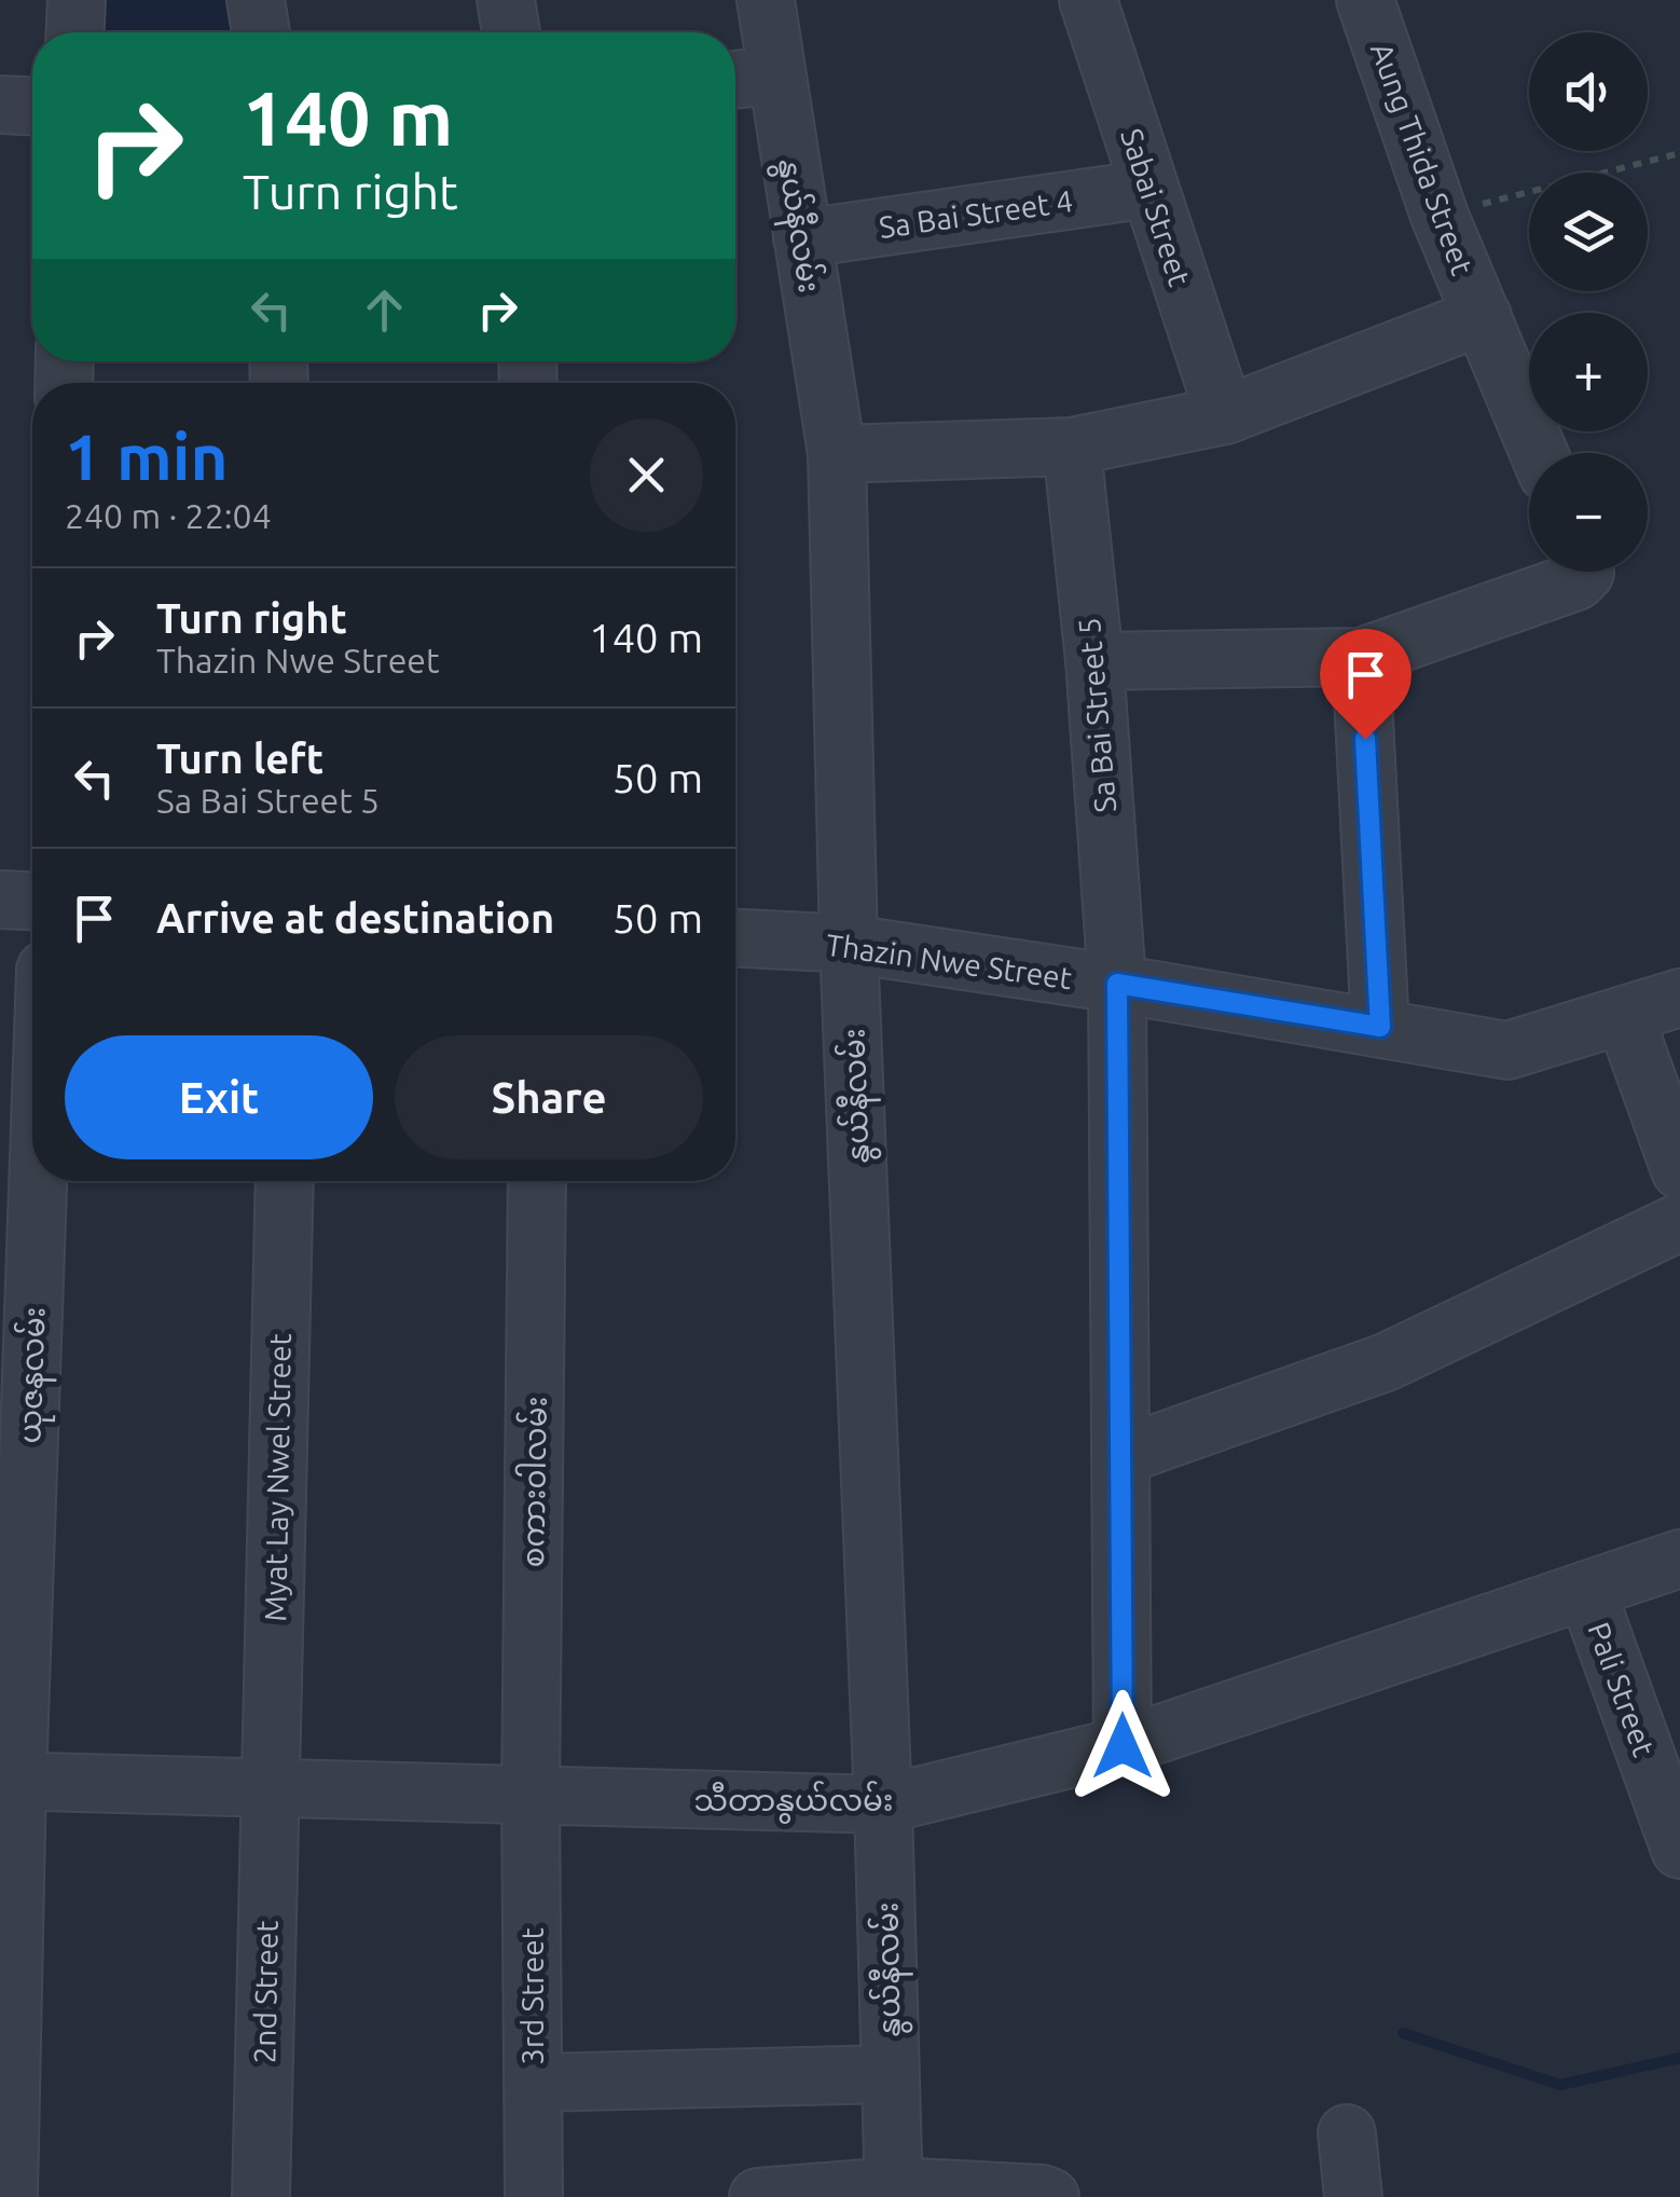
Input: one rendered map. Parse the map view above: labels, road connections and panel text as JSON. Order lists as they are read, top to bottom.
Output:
{
  "streets": {
    "street": [
      "Aung Thida Street",
      "Sabai Street",
      "Sa Bai Street 4",
      "နွယ်နီလမ်း",
      "Sa Bai Street 5",
      "Thazin Nwe Street",
      "ယုဇနလမ်း",
      "Myat Lay Nwel Street",
      "စကား၀ါလမ်း",
      "Pali Street",
      "သီတာနွယ်လမ်း",
      "2nd Street",
      "3rd Street"
    ]
  },
  "crossings": [
    ["Sabai Street", "Sa Bai Street 4"],
    ["Sa Bai Street 4", "နွယ်နီလမ်း"],
    ["နွယ်နီလမ်း", "Thazin Nwe Street"],
    ["နွယ်နီလမ်း", "သီတာနွယ်လမ်း"],
    ["Sa Bai Street 5", "Thazin Nwe Street"],
    ["Sa Bai Street 5", "သီတာနွယ်လမ်း"],
    ["ယုဇနလမ်း", "သီတာနွယ်လမ်း"],
    ["Myat Lay Nwel Street", "သီတာနွယ်လမ်း"],
    ["Myat Lay Nwel Street", "2nd Street"],
    ["စကား၀ါလမ်း", "သီတာနွယ်လမ်း"],
    ["စကား၀ါလမ်း", "3rd Street"],
    ["Pali Street", "သီတာနွယ်လမ်း"],
    ["သီတာနွယ်လမ်း", "2nd Street"],
    ["သီတာနွယ်လမ်း", "3rd Street"]
  ],
  "page": {
    "map_buttons": ["+", "−"],
    "turn": ["140 m", "Turn right"],
    "heading": ["1 min", "240 m · 22:04"],
    "list": [
      {
        "name": "Turn right",
        "note": "Thazin Nwe Street",
        "value": "140 m"
      },
      {
        "name": "Turn left",
        "note": "Sa Bai Street 5",
        "value": "50 m"
      },
      {
        "name": "Arrive at destination",
        "value": "50 m"
      }
    ],
    "buttons": ["Exit", "Share"]
  }
}
